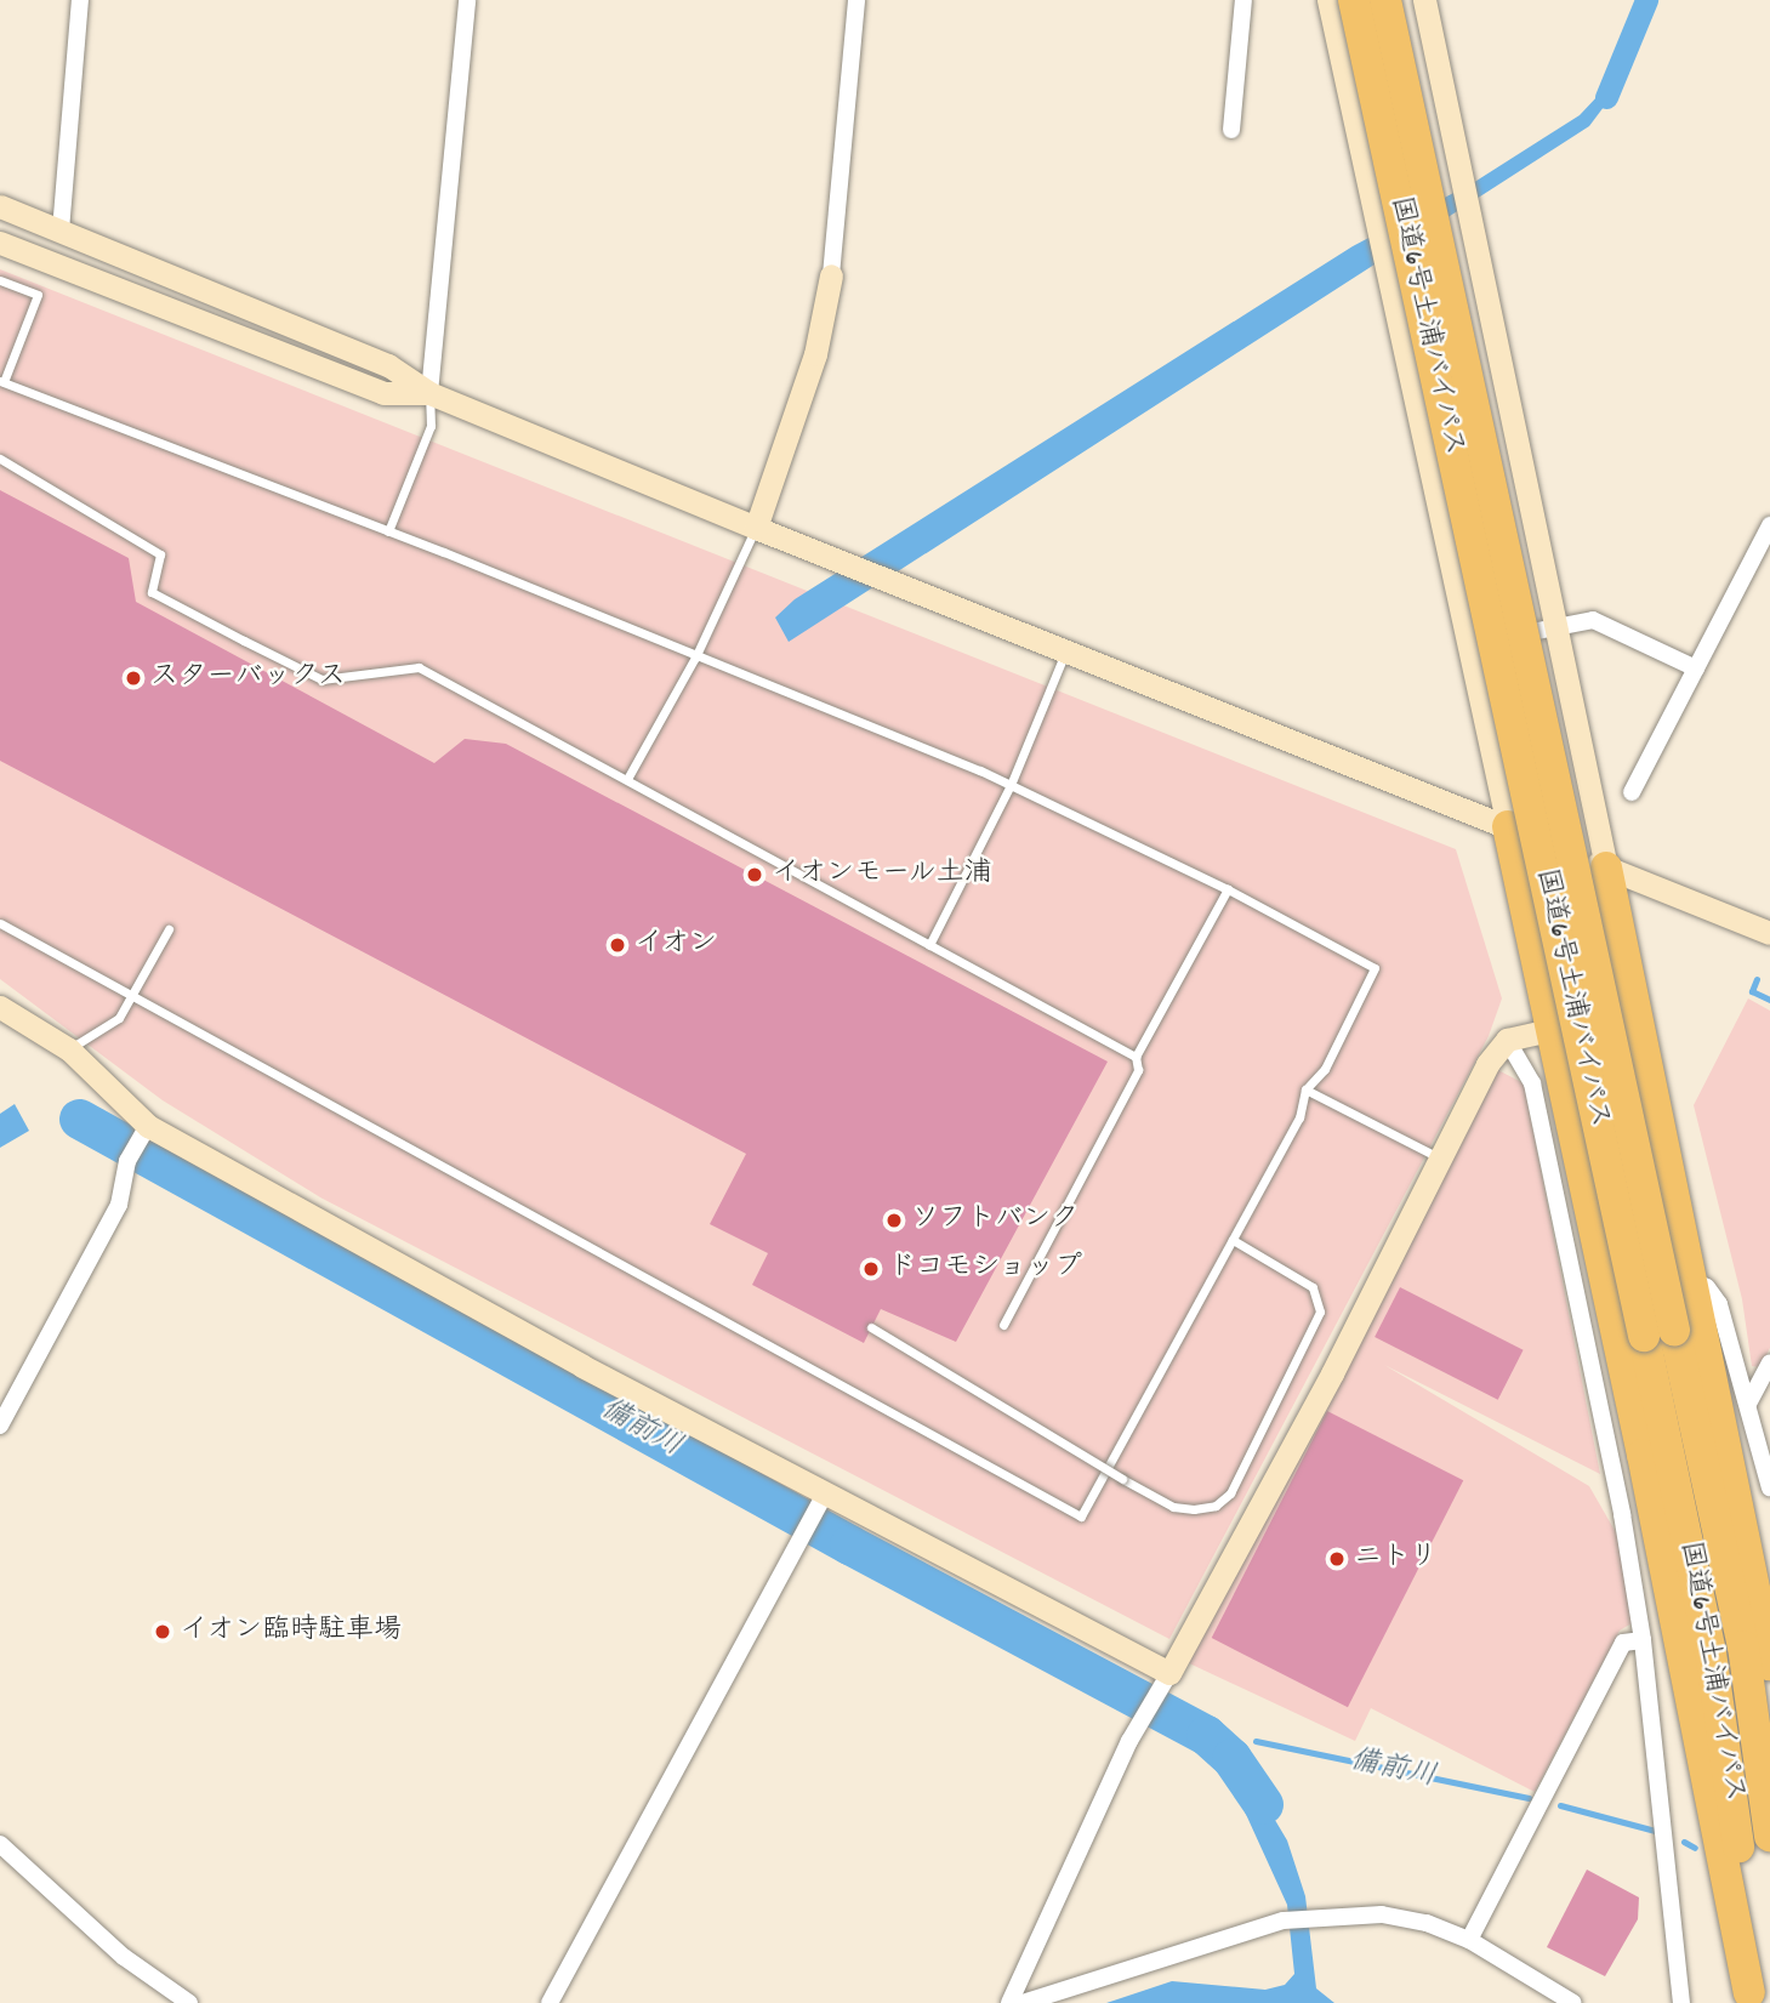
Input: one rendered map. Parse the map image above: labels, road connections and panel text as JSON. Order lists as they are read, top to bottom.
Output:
{
  "streets": {
    "highway": ["国道6号土浦バイパス"]
  },
  "water": ["備前川"],
  "places": [
    "スターバックス",
    "イオンモール土浦",
    "イオン",
    "ソフトバンク",
    "ドコモショップ",
    "ニトリ",
    "イオン臨時駐車場"
  ]
}
